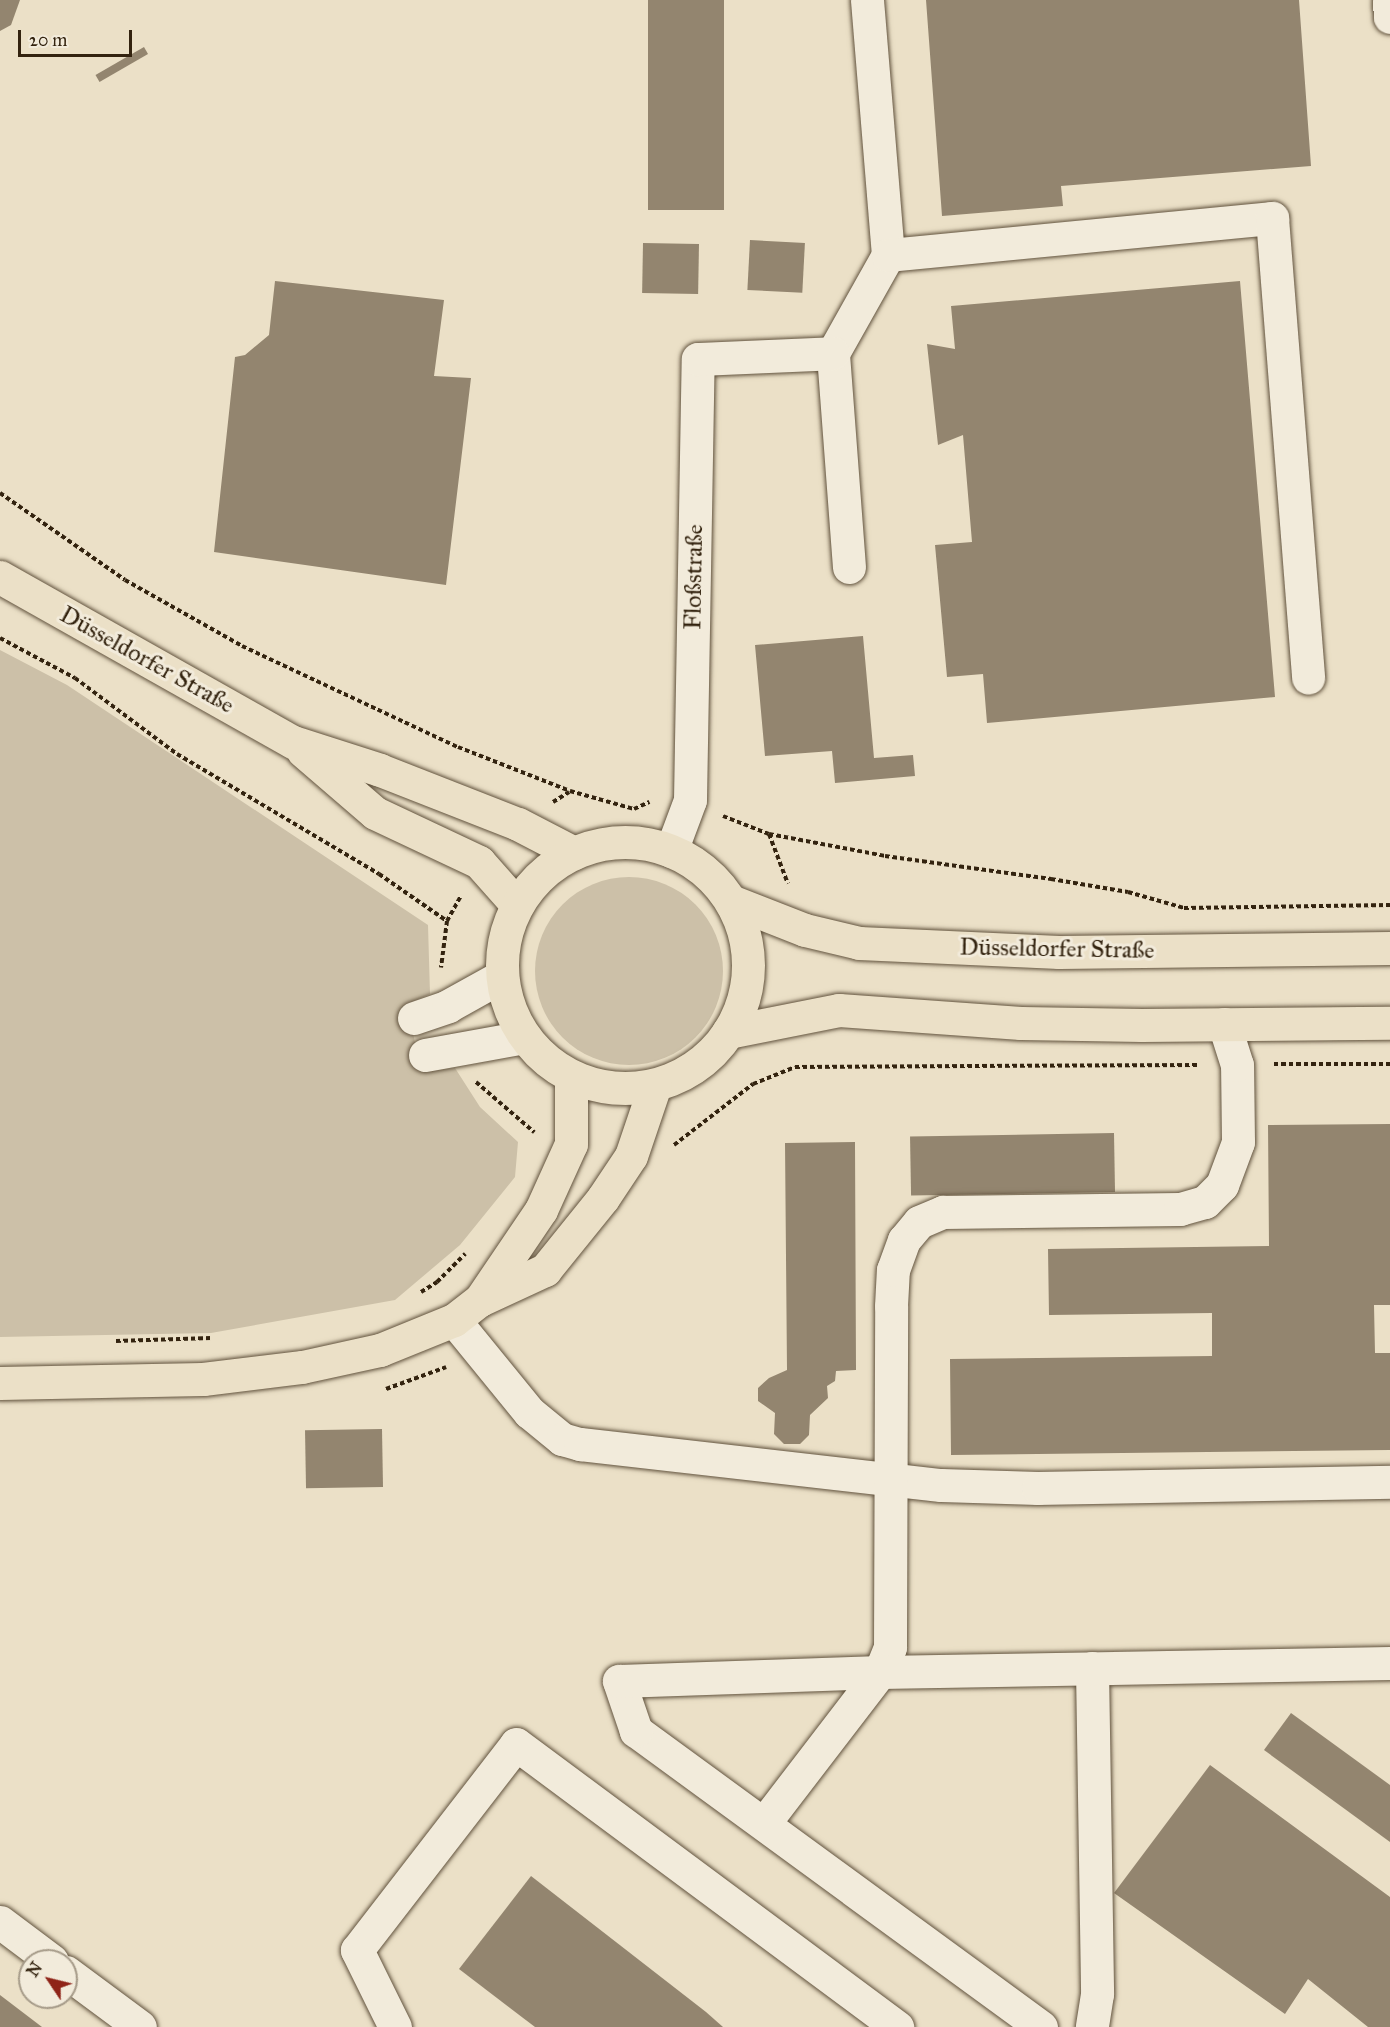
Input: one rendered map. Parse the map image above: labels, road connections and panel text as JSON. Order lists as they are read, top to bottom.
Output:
{
  "streets": {
    "main road": ["Düsseldorfer Straße"],
    "street": ["Floßstraße"]
  },
  "scale_bar": "20 m",
  "north": "top left"
}
